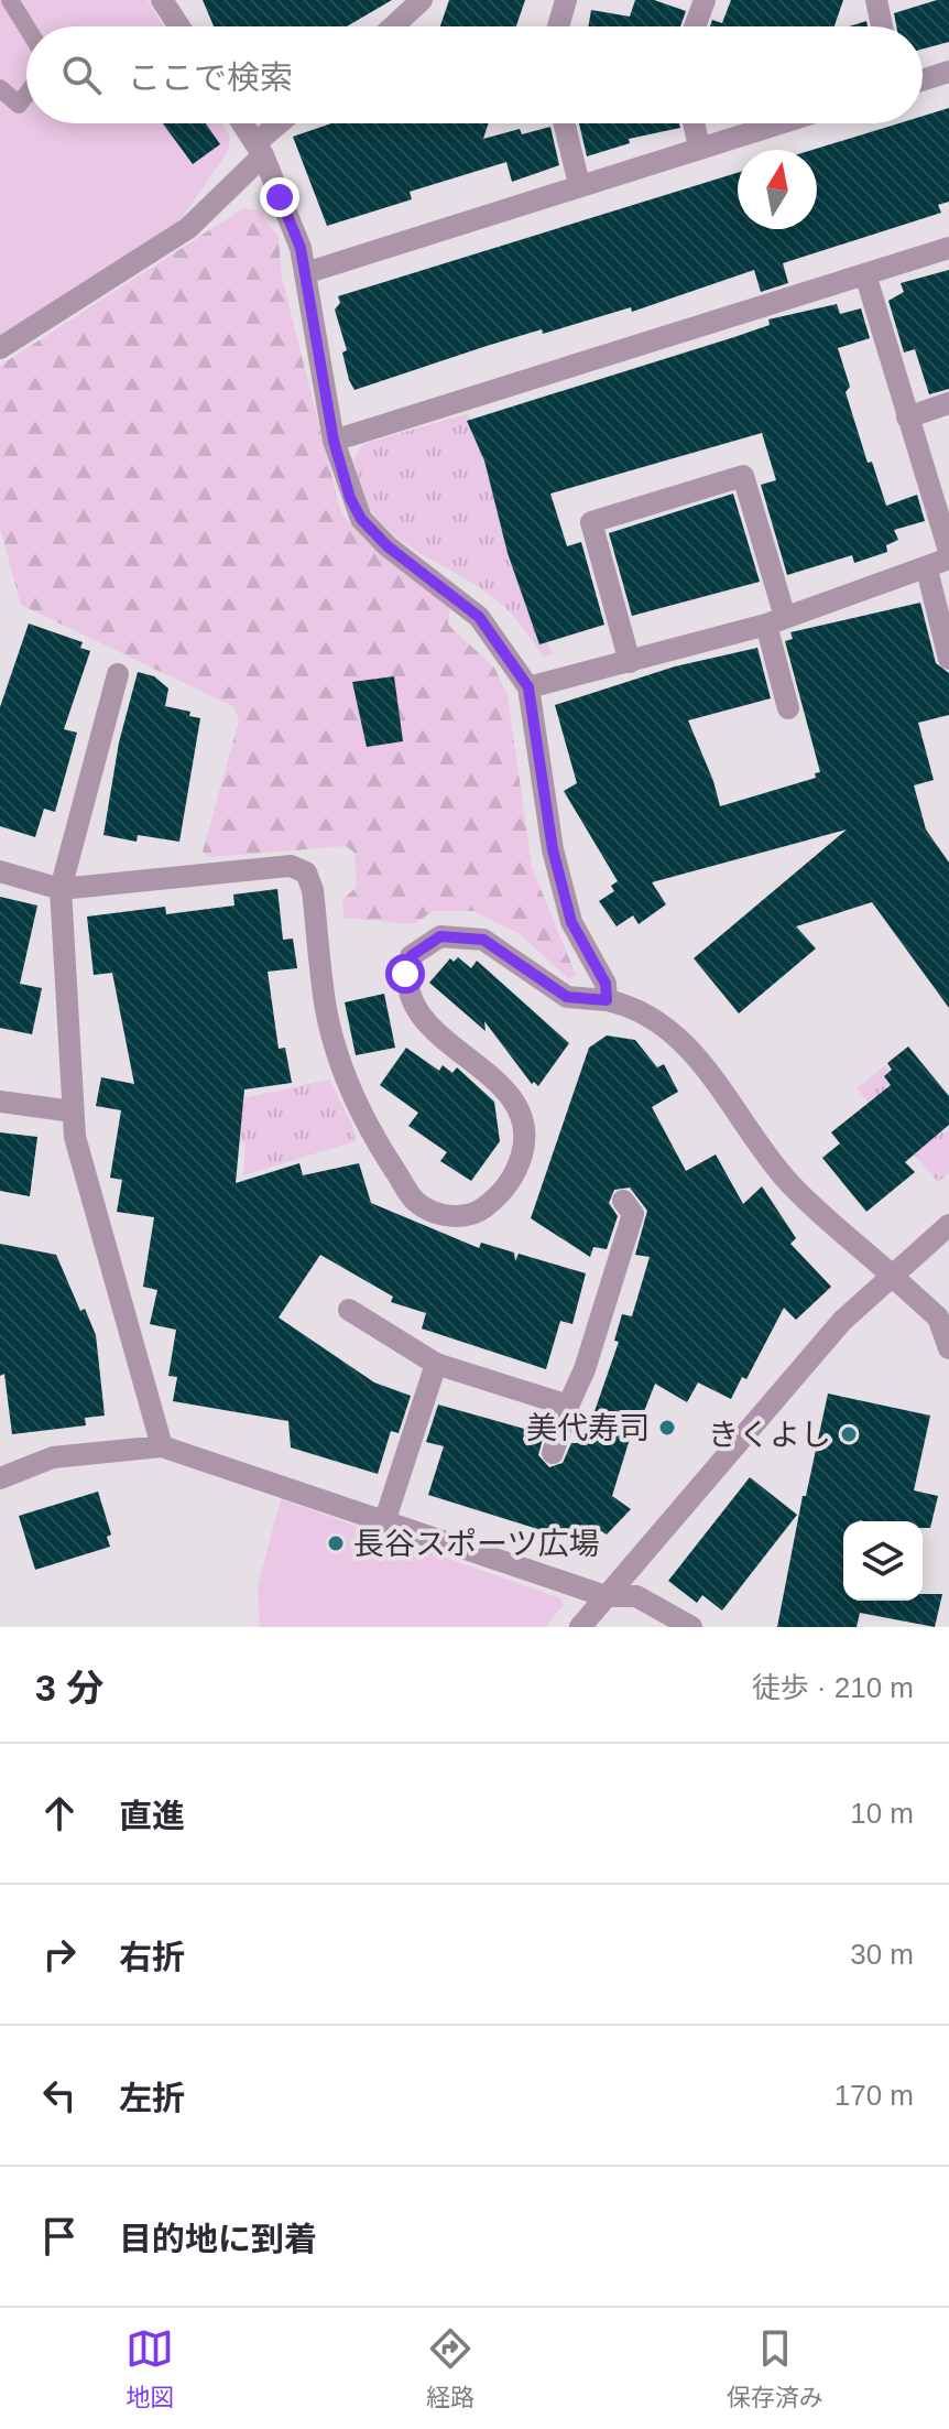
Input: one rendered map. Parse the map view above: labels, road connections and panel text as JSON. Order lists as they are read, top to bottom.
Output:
{
  "places": ["美代寿司", "きくよし", "長谷スポーツ広場"],
  "north": "top",
  "page": {
    "search": "ここで検索",
    "heading": ["3 分", "徒歩 · 210 m"],
    "list": [
      ["直進", "10 m"],
      ["右折", "30 m"],
      ["左折", "170 m"],
      "目的地に到着"
    ],
    "nav": ["地図", "経路", "保存済み"]
  }
}
